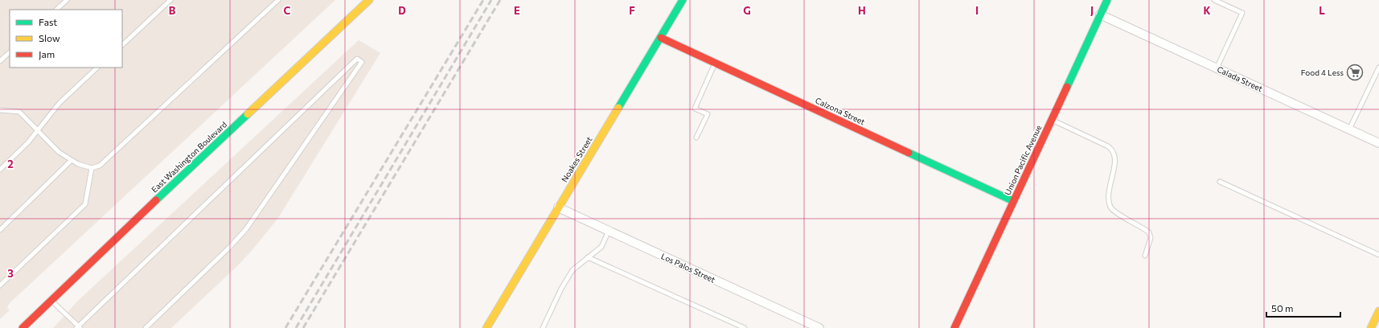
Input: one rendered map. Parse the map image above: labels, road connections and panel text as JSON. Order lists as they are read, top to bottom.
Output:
{
  "streets": {
    "street": [
      "Calada Street",
      "Calzona Street",
      "East Washington Boulevard",
      "Noakes Street",
      "Union Pacific Avenue",
      "Los Palos Street"
    ]
  },
  "crossings": [
    ["Calada Street", "Union Pacific Avenue"],
    ["Calzona Street", "Noakes Street"],
    ["Calzona Street", "Union Pacific Avenue"],
    ["Noakes Street", "Los Palos Street"]
  ],
  "places": {
    "supermarket": ["Food 4 Less"]
  },
  "legend": ["Fast", "Slow", "Jam"],
  "scale_bar": "50 m",
  "grid": {
    "columns": [
      "B",
      "C",
      "D",
      "E",
      "F",
      "G",
      "H",
      "I",
      "J",
      "K",
      "L"
    ],
    "rows": ["2", "3"]
  }
}
